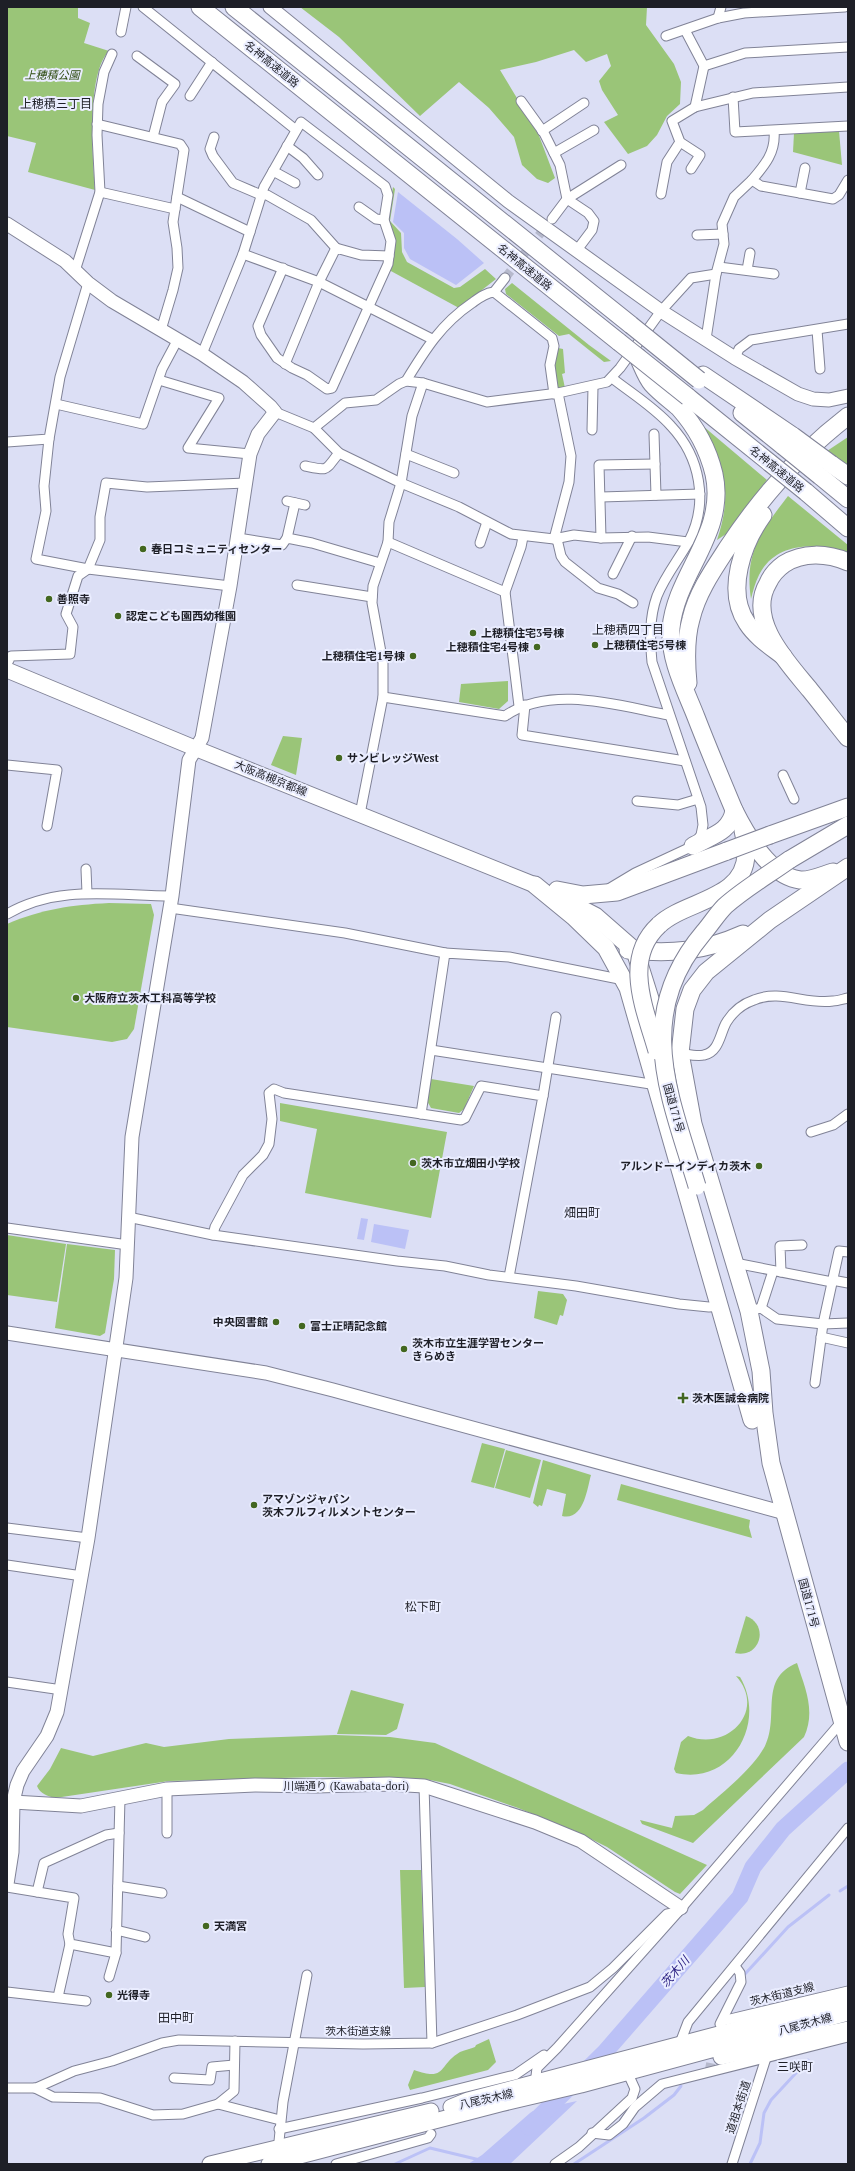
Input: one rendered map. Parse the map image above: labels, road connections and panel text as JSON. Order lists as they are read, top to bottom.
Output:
{
  "streets": {
    "highway": ["名神高速道路", "国道171号"],
    "main road": ["大阪高槻京都線", "八尾茨木線"],
    "street": ["川端通り (Kawabata-dori)", "茨木街道支線", "道祖本街道"]
  },
  "crossings": [
    ["川端通り (Kawabata-dori)", "茨木街道支線"]
  ],
  "districts": [
    "上穂積三丁目",
    "上穂積四丁目",
    "畑田町",
    "松下町",
    "田中町",
    "三咲町"
  ],
  "water": ["茨木川"],
  "parks": ["上穂積公園"],
  "places": {
    "other": [
      "春日コミュニティセンター",
      "善照寺",
      "認定こども園西幼稚園",
      "上穂積住宅3号棟",
      "上穂積住宅5号棟",
      "上穂積住宅4号棟",
      "上穂積住宅1号棟",
      "サンビレッジWest",
      "大阪府立茨木工科高等学校",
      "茨木市立畑田小学校",
      "アルンドーインディカ茨木",
      "中央図書館",
      "富士正晴記念館",
      "茨木市立生涯学習センター きらめき",
      "アマゾンジャパン 茨木フルフィルメントセンター",
      "天満宮",
      "光得寺"
    ],
    "health": ["茨木医誠会病院"]
  }
}
